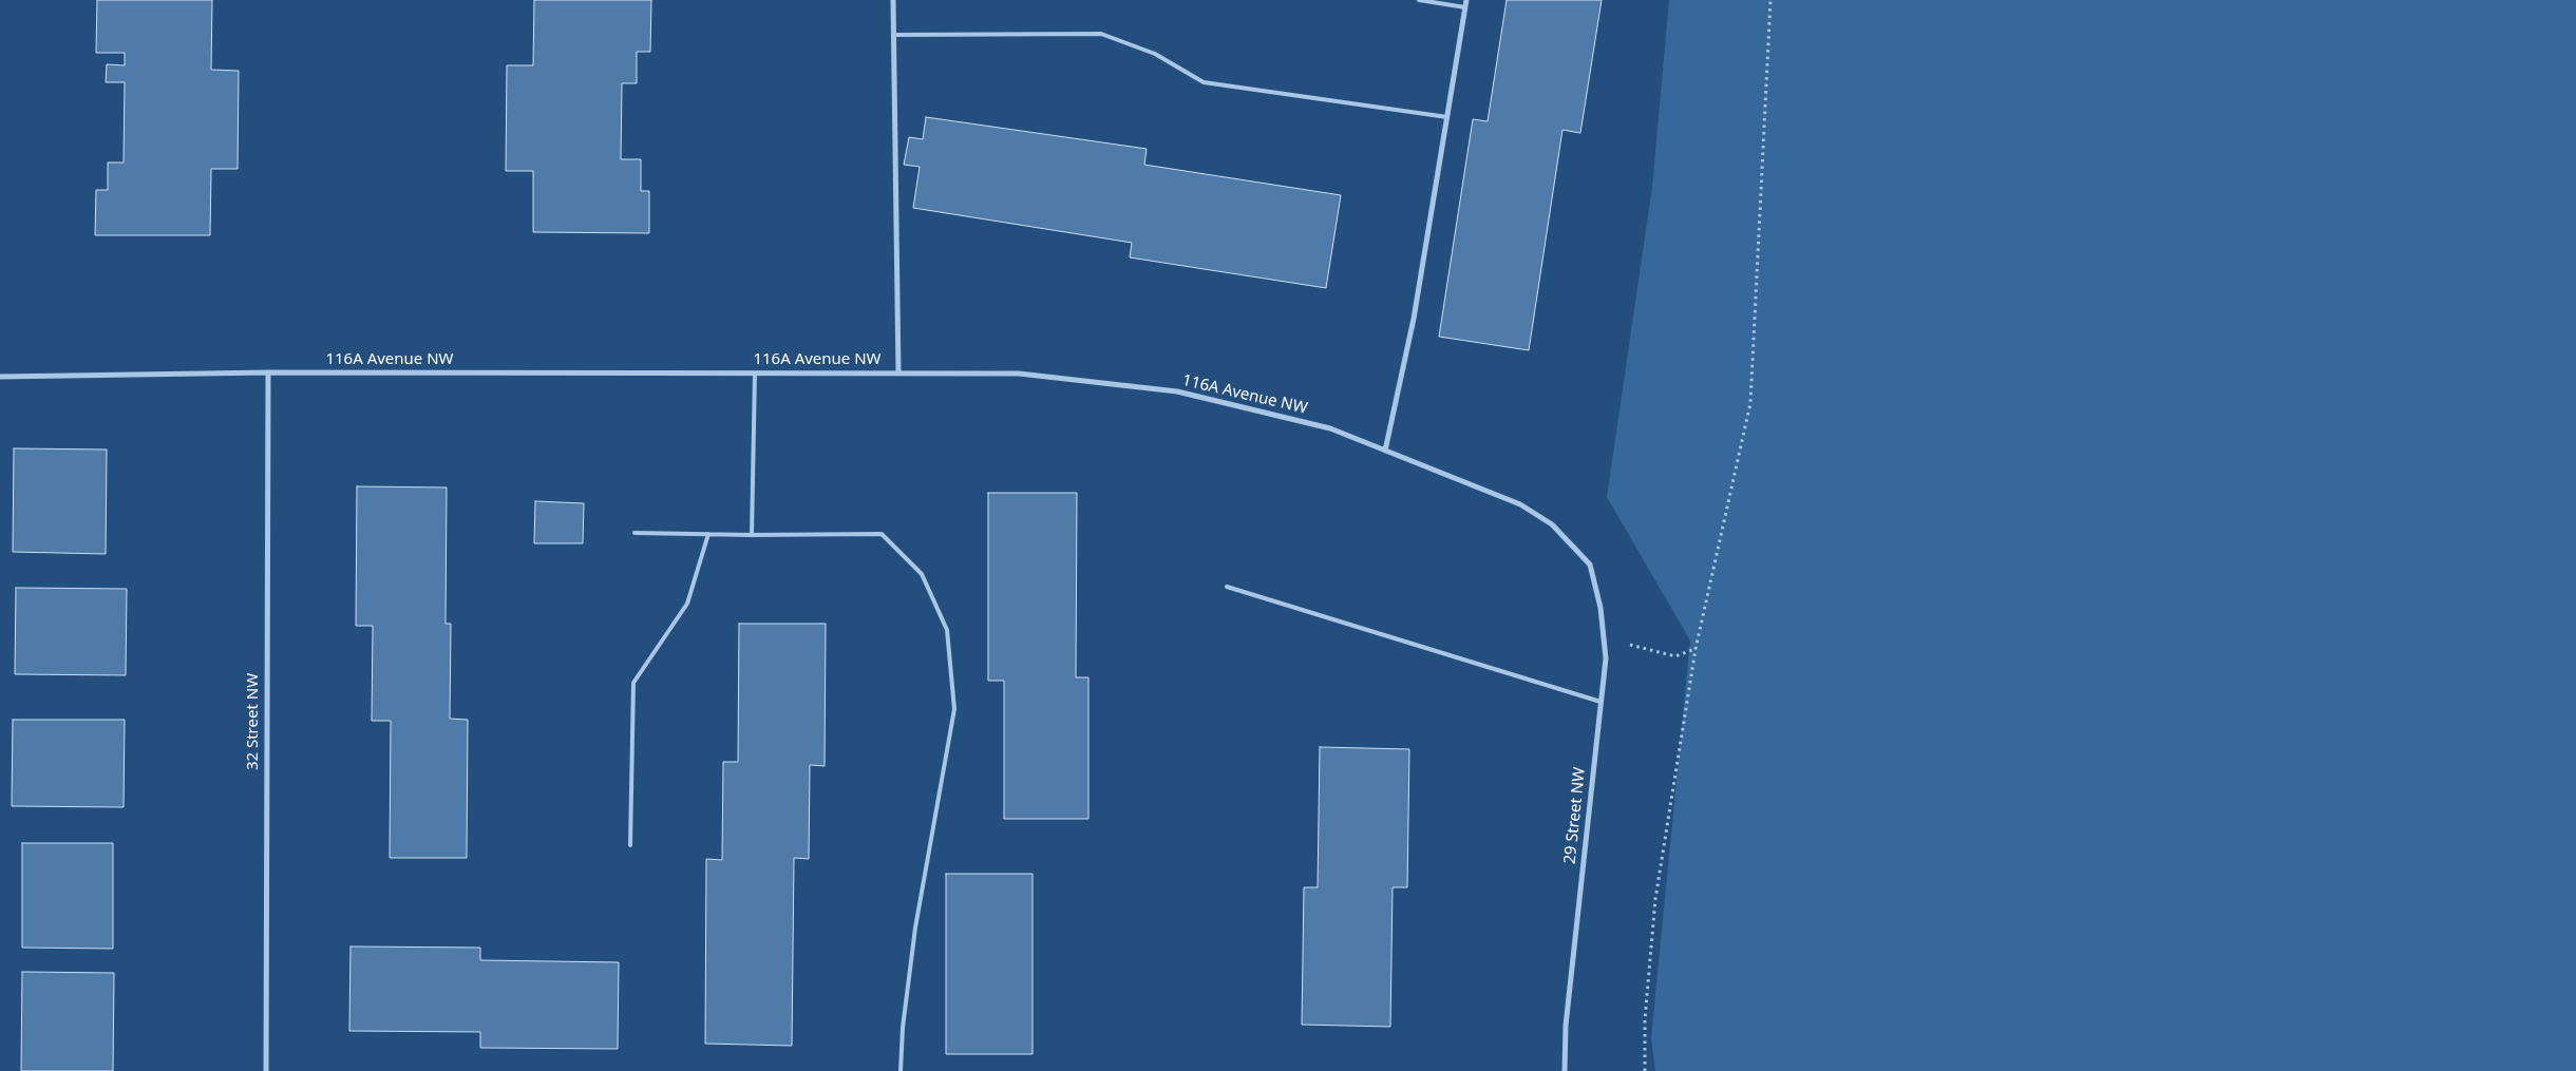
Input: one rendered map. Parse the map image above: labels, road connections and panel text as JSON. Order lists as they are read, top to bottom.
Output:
{
  "streets": {
    "street": ["116A Avenue NW", "32 Street NW", "29 Street NW"]
  },
  "crossings": [
    ["116A Avenue NW", "32 Street NW"],
    ["116A Avenue NW", "29 Street NW"]
  ]
}
